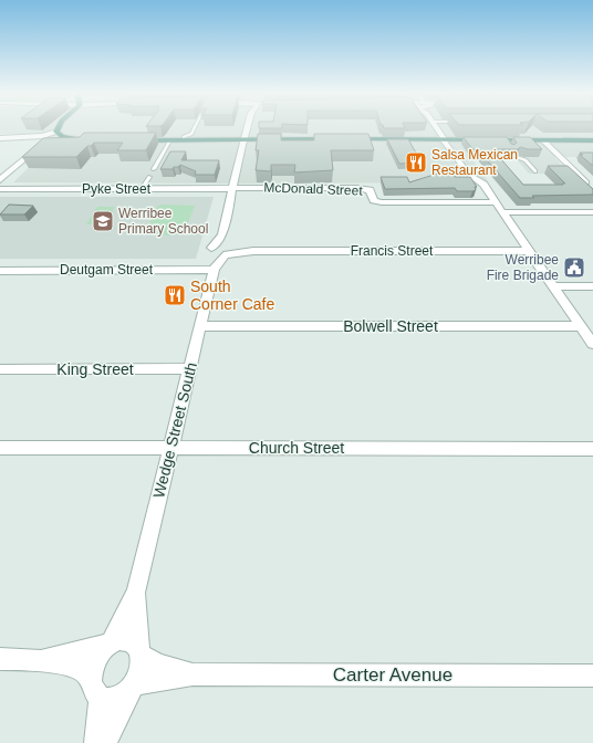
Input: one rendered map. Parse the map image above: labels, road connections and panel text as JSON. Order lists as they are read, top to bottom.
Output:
{
  "streets": {
    "street": [
      "Pyke Street",
      "McDonald Street",
      "Francis Street",
      "Deutgam Street",
      "Bolwell Street",
      "King Street",
      "Wedge Street South",
      "Church Street",
      "Carter Avenue"
    ]
  },
  "crossings": [
    ["Pyke Street", "McDonald Street"],
    ["Francis Street", "Wedge Street South"],
    ["Deutgam Street", "Wedge Street South"],
    ["Bolwell Street", "Wedge Street South"],
    ["King Street", "Wedge Street South"],
    ["Wedge Street South", "Church Street"],
    ["Wedge Street South", "Carter Avenue"]
  ],
  "places": {
    "restaurant": ["Salsa Mexican Restaurant", "South Corner Cafe"],
    "school or university": ["Werribee Primary School"],
    "public building": ["Werribee Fire Brigade"]
  }
}
